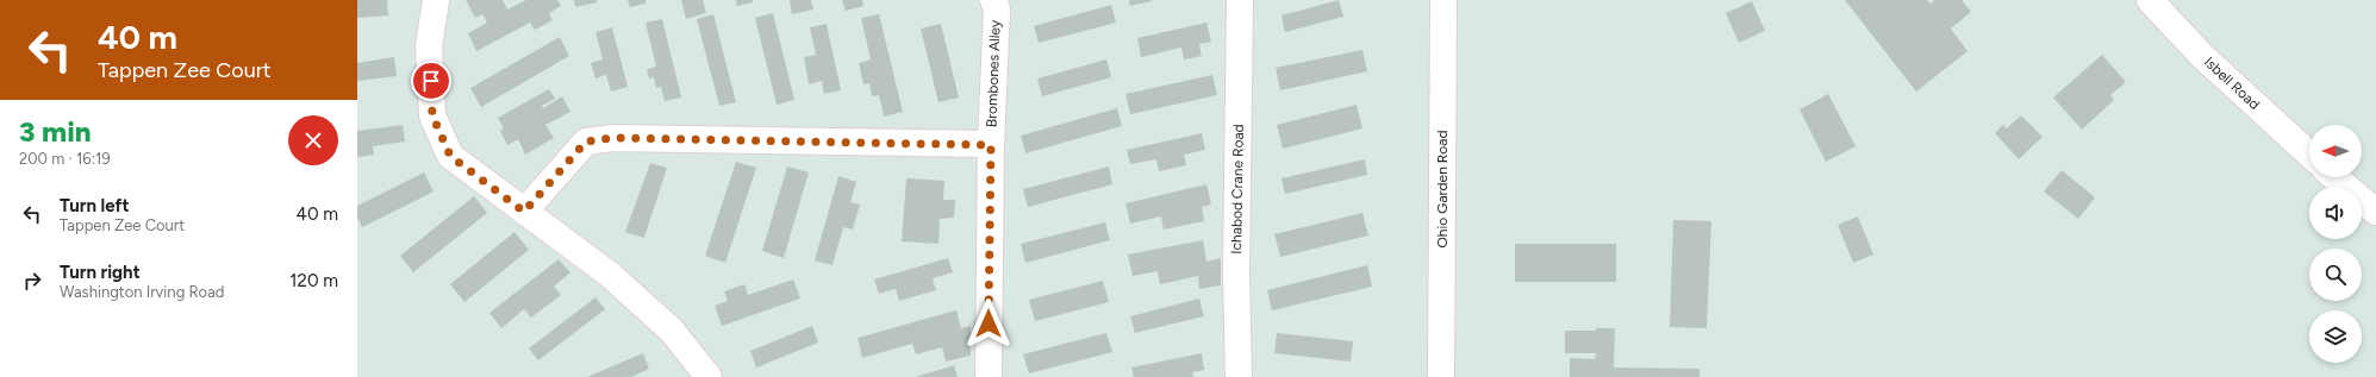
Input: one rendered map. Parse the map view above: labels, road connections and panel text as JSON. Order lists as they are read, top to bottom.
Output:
{
  "streets": {
    "street": [
      "Brombones Alley",
      "Isbell Road",
      "Ichabod Crane Road",
      "Ohio Garden Road"
    ]
  },
  "north": "left",
  "page": {
    "turn": ["40 m", "Tappen Zee Court"],
    "heading": ["3 min", "200 m · 16:19"],
    "list": [
      {
        "name": "Turn left",
        "note": "Tappen Zee Court",
        "value": "40 m"
      },
      {
        "name": "Turn right",
        "note": "Washington Irving Road",
        "value": "120 m"
      }
    ]
  }
}
